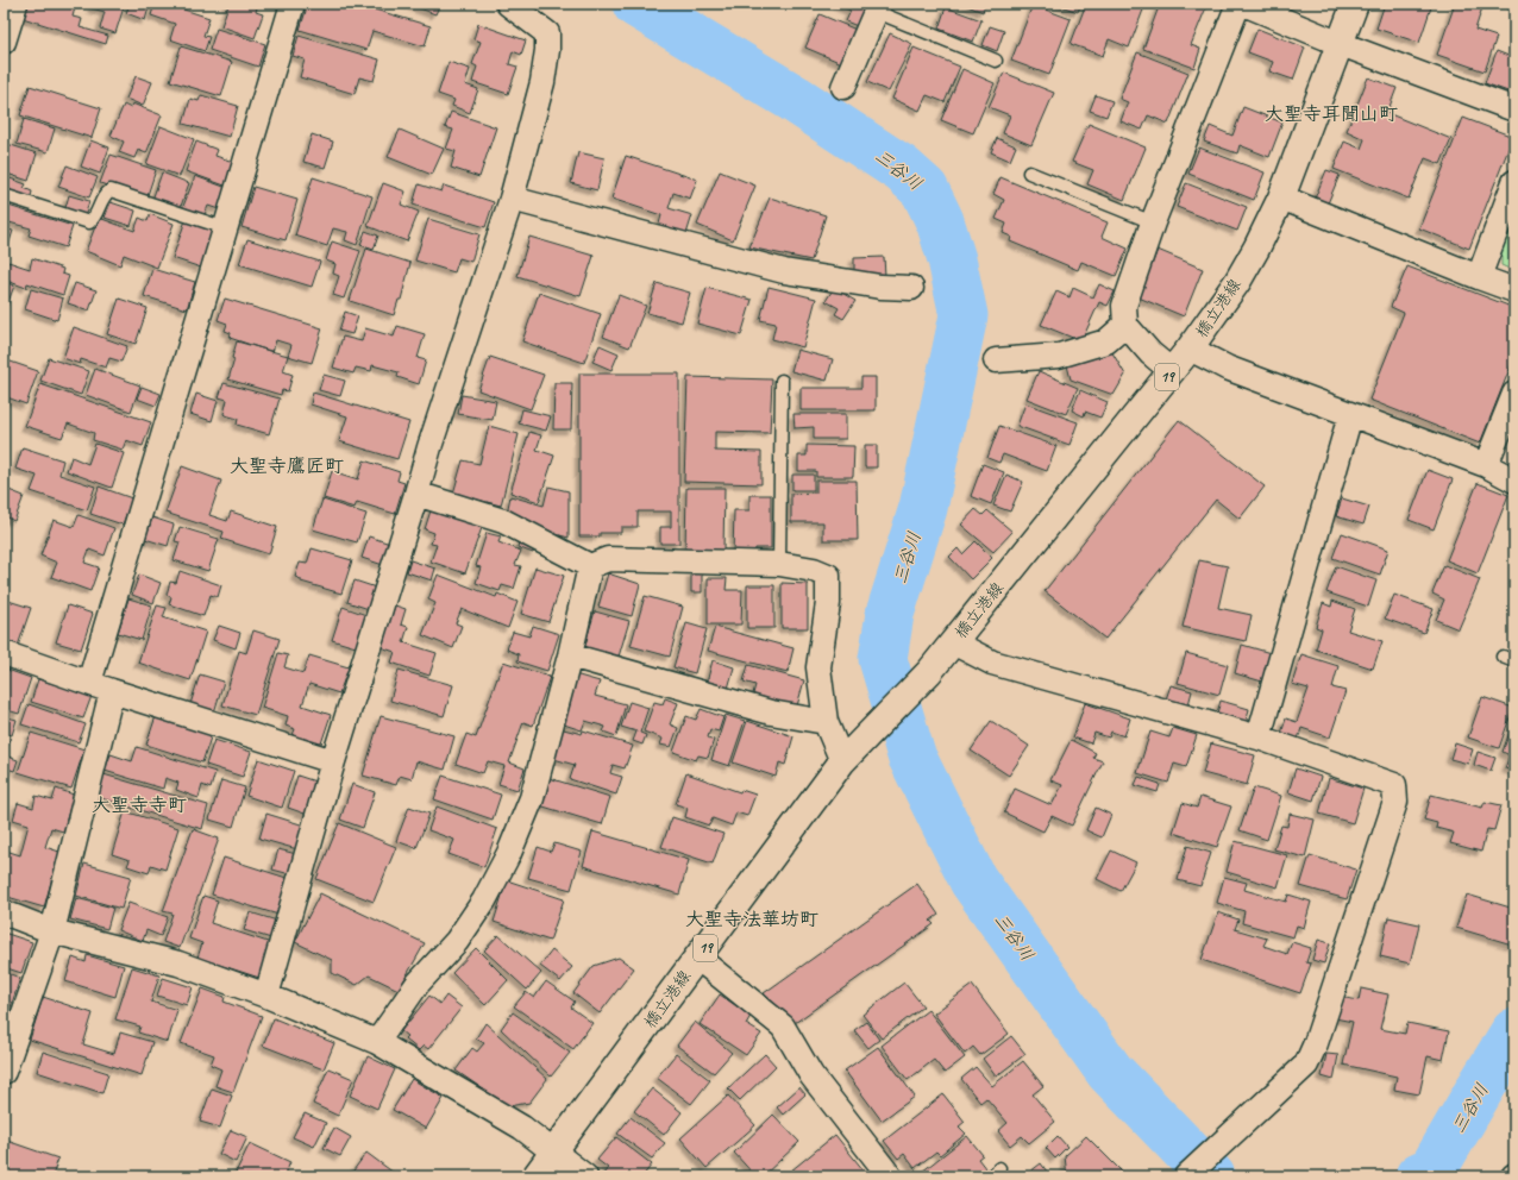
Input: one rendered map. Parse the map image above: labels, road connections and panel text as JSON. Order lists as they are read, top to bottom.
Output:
{
  "streets": {
    "main road": ["橋立港線", "19"]
  },
  "districts": [
    "大聖寺耳聞山町",
    "大聖寺鷹匠町",
    "大聖寺寺町",
    "大聖寺法華坊町"
  ],
  "water": ["三谷川"]
}
